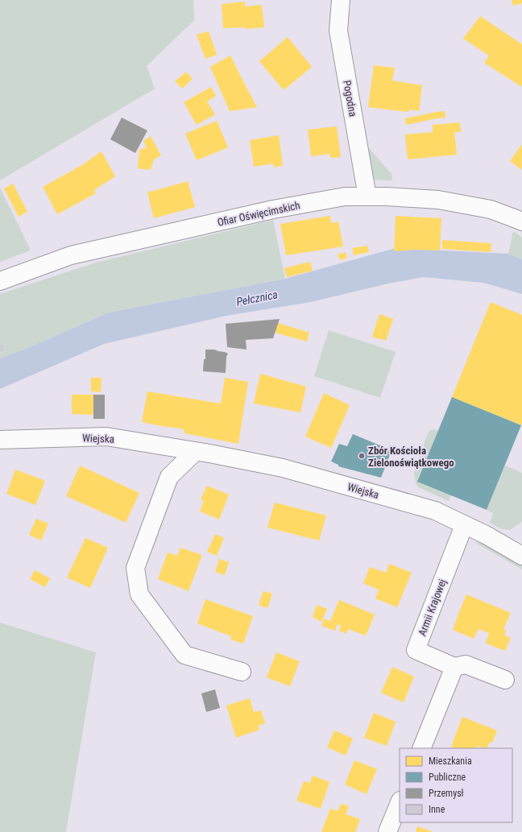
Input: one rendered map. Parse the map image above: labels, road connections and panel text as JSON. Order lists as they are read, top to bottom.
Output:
{
  "streets": {
    "street": [
      "Pogodna",
      "Ofiar Oświęcimskich",
      "Wiejska",
      "Armii Krajowej"
    ]
  },
  "crossings": [
    ["Pogodna", "Ofiar Oświęcimskich"],
    ["Wiejska", "Armii Krajowej"]
  ],
  "water": ["Pełcznica"],
  "places": ["Zbór Kościoła Zielonoświątkowego"],
  "legend": [
    "Mieszkania",
    "Publiczne",
    "Przemysł",
    "Inne"
  ]
}
